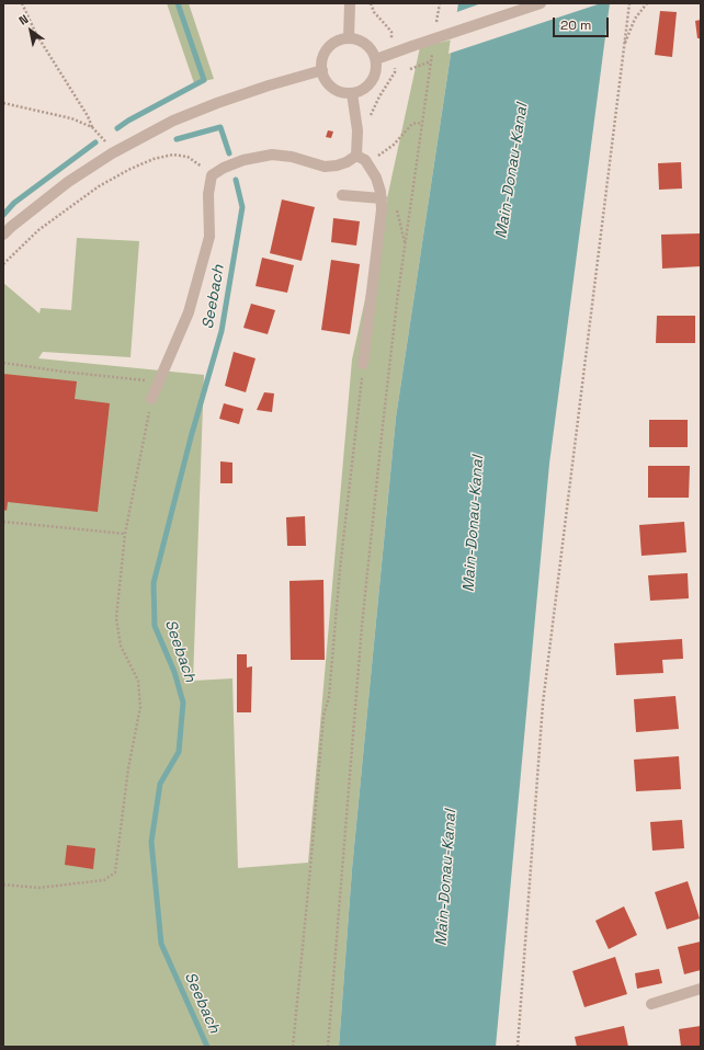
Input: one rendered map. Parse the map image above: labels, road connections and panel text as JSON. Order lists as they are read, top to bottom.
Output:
{
  "water": ["Main-Donau-Kanal", "Seebach"],
  "scale_bar": "20 m",
  "north": "top left"
}
